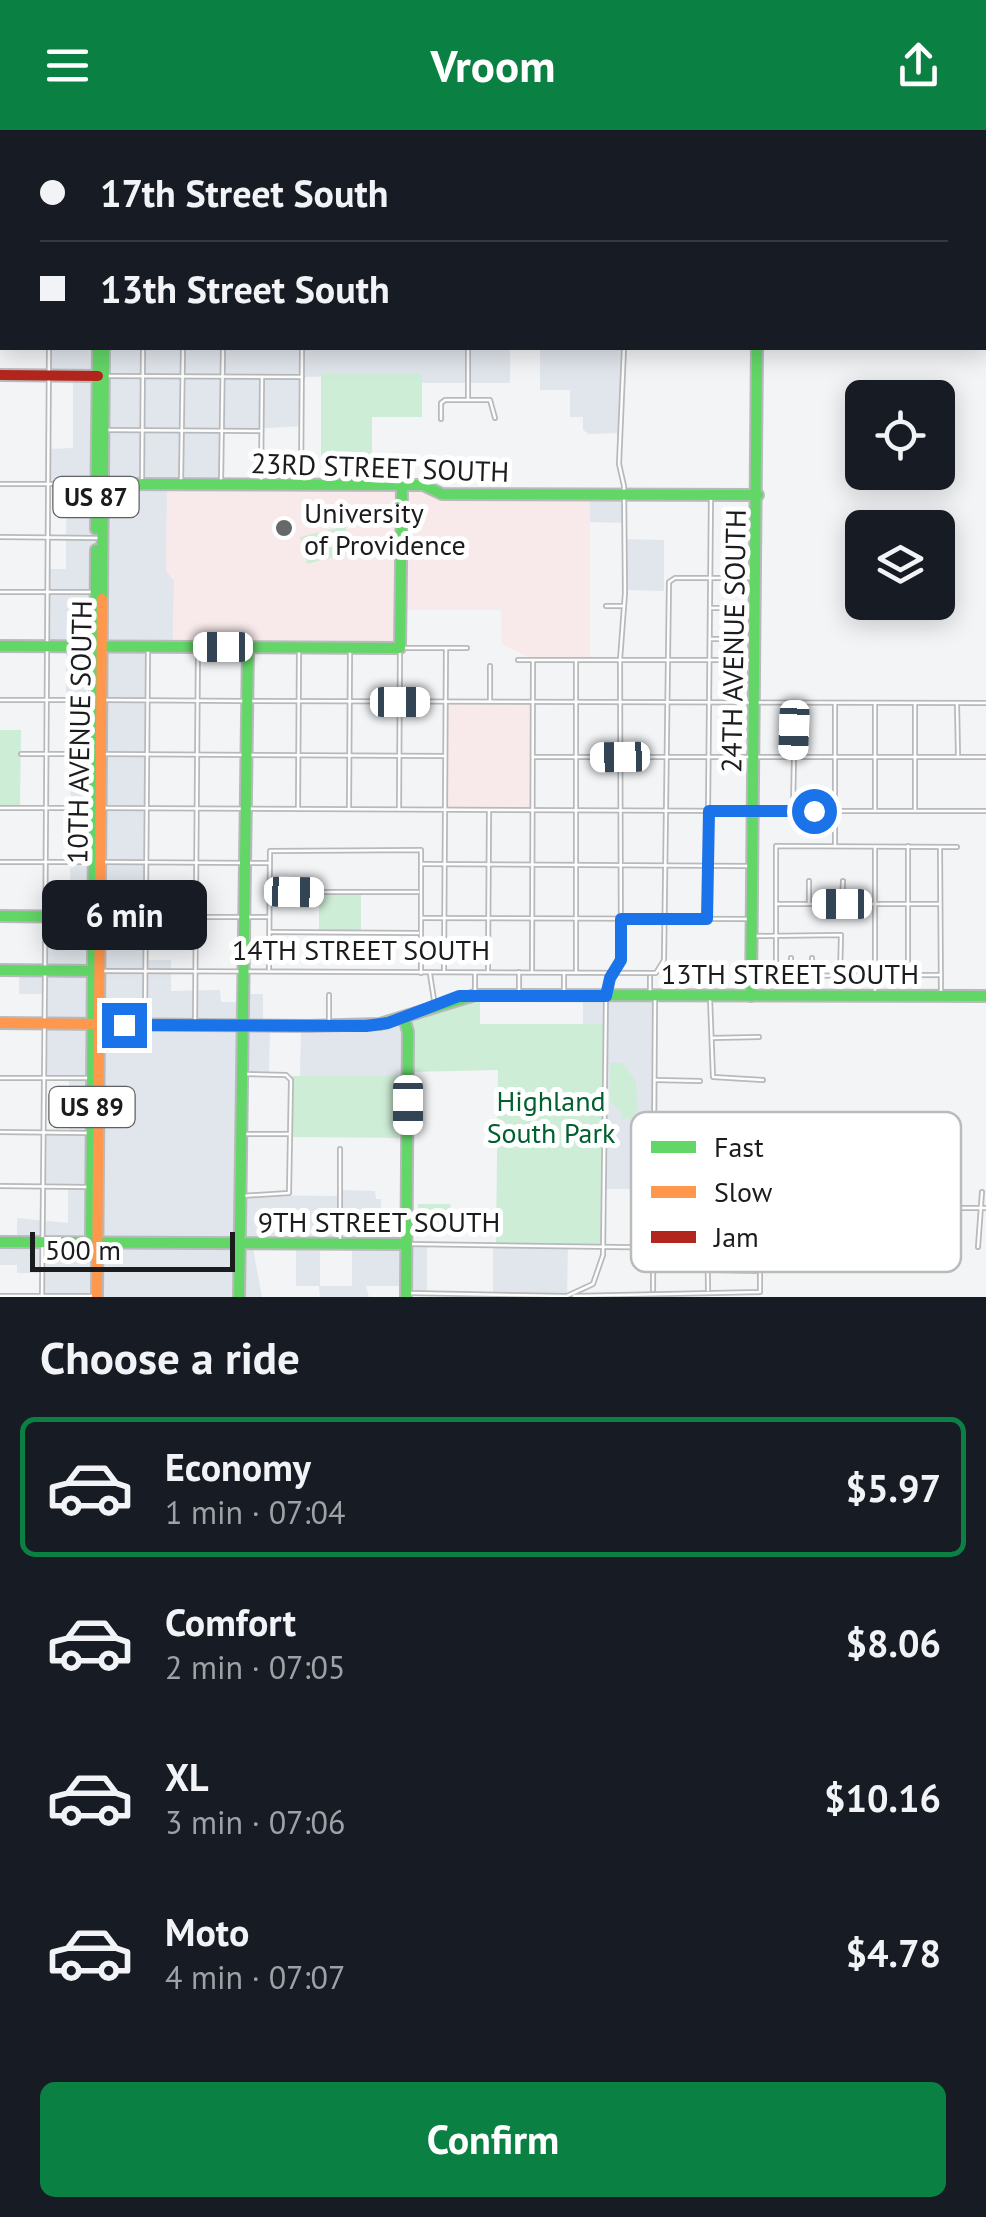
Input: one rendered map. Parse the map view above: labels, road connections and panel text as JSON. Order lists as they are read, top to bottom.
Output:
{
  "streets": {
    "main road": [
      "23RD STREET SOUTH",
      "US 87",
      "24TH AVENUE SOUTH",
      "10TH AVENUE SOUTH",
      "14TH STREET SOUTH",
      "13TH STREET SOUTH",
      "US 89",
      "9TH STREET SOUTH"
    ]
  },
  "crossings": [
    ["23RD STREET SOUTH", "24TH AVENUE SOUTH"],
    ["23RD STREET SOUTH", "10TH AVENUE SOUTH"],
    ["24TH AVENUE SOUTH", "13TH STREET SOUTH"],
    ["10TH AVENUE SOUTH", "14TH STREET SOUTH"],
    ["10TH AVENUE SOUTH", "13TH STREET SOUTH"],
    ["10TH AVENUE SOUTH", "9TH STREET SOUTH"]
  ],
  "parks": ["Highland South Park"],
  "places": ["University of Providence"],
  "legend": ["Fast", "Slow", "Jam"],
  "scale_bar": "500 m",
  "page": {
    "header": "Vroom",
    "banner": ["17th Street South", "13th Street South"],
    "bubble": "6 min",
    "scale": "500 m",
    "heading": "Choose a ride",
    "list": [
      {
        "name": "Economy",
        "note": "1 min · 07:04",
        "value": "$5.97"
      },
      {
        "name": "Comfort",
        "note": "2 min · 07:05",
        "value": "$8.06"
      },
      {
        "name": "XL",
        "note": "3 min · 07:06",
        "value": "$10.16"
      },
      {
        "name": "Moto",
        "note": "4 min · 07:07",
        "value": "$4.78"
      }
    ],
    "buttons": "Confirm"
  }
}
